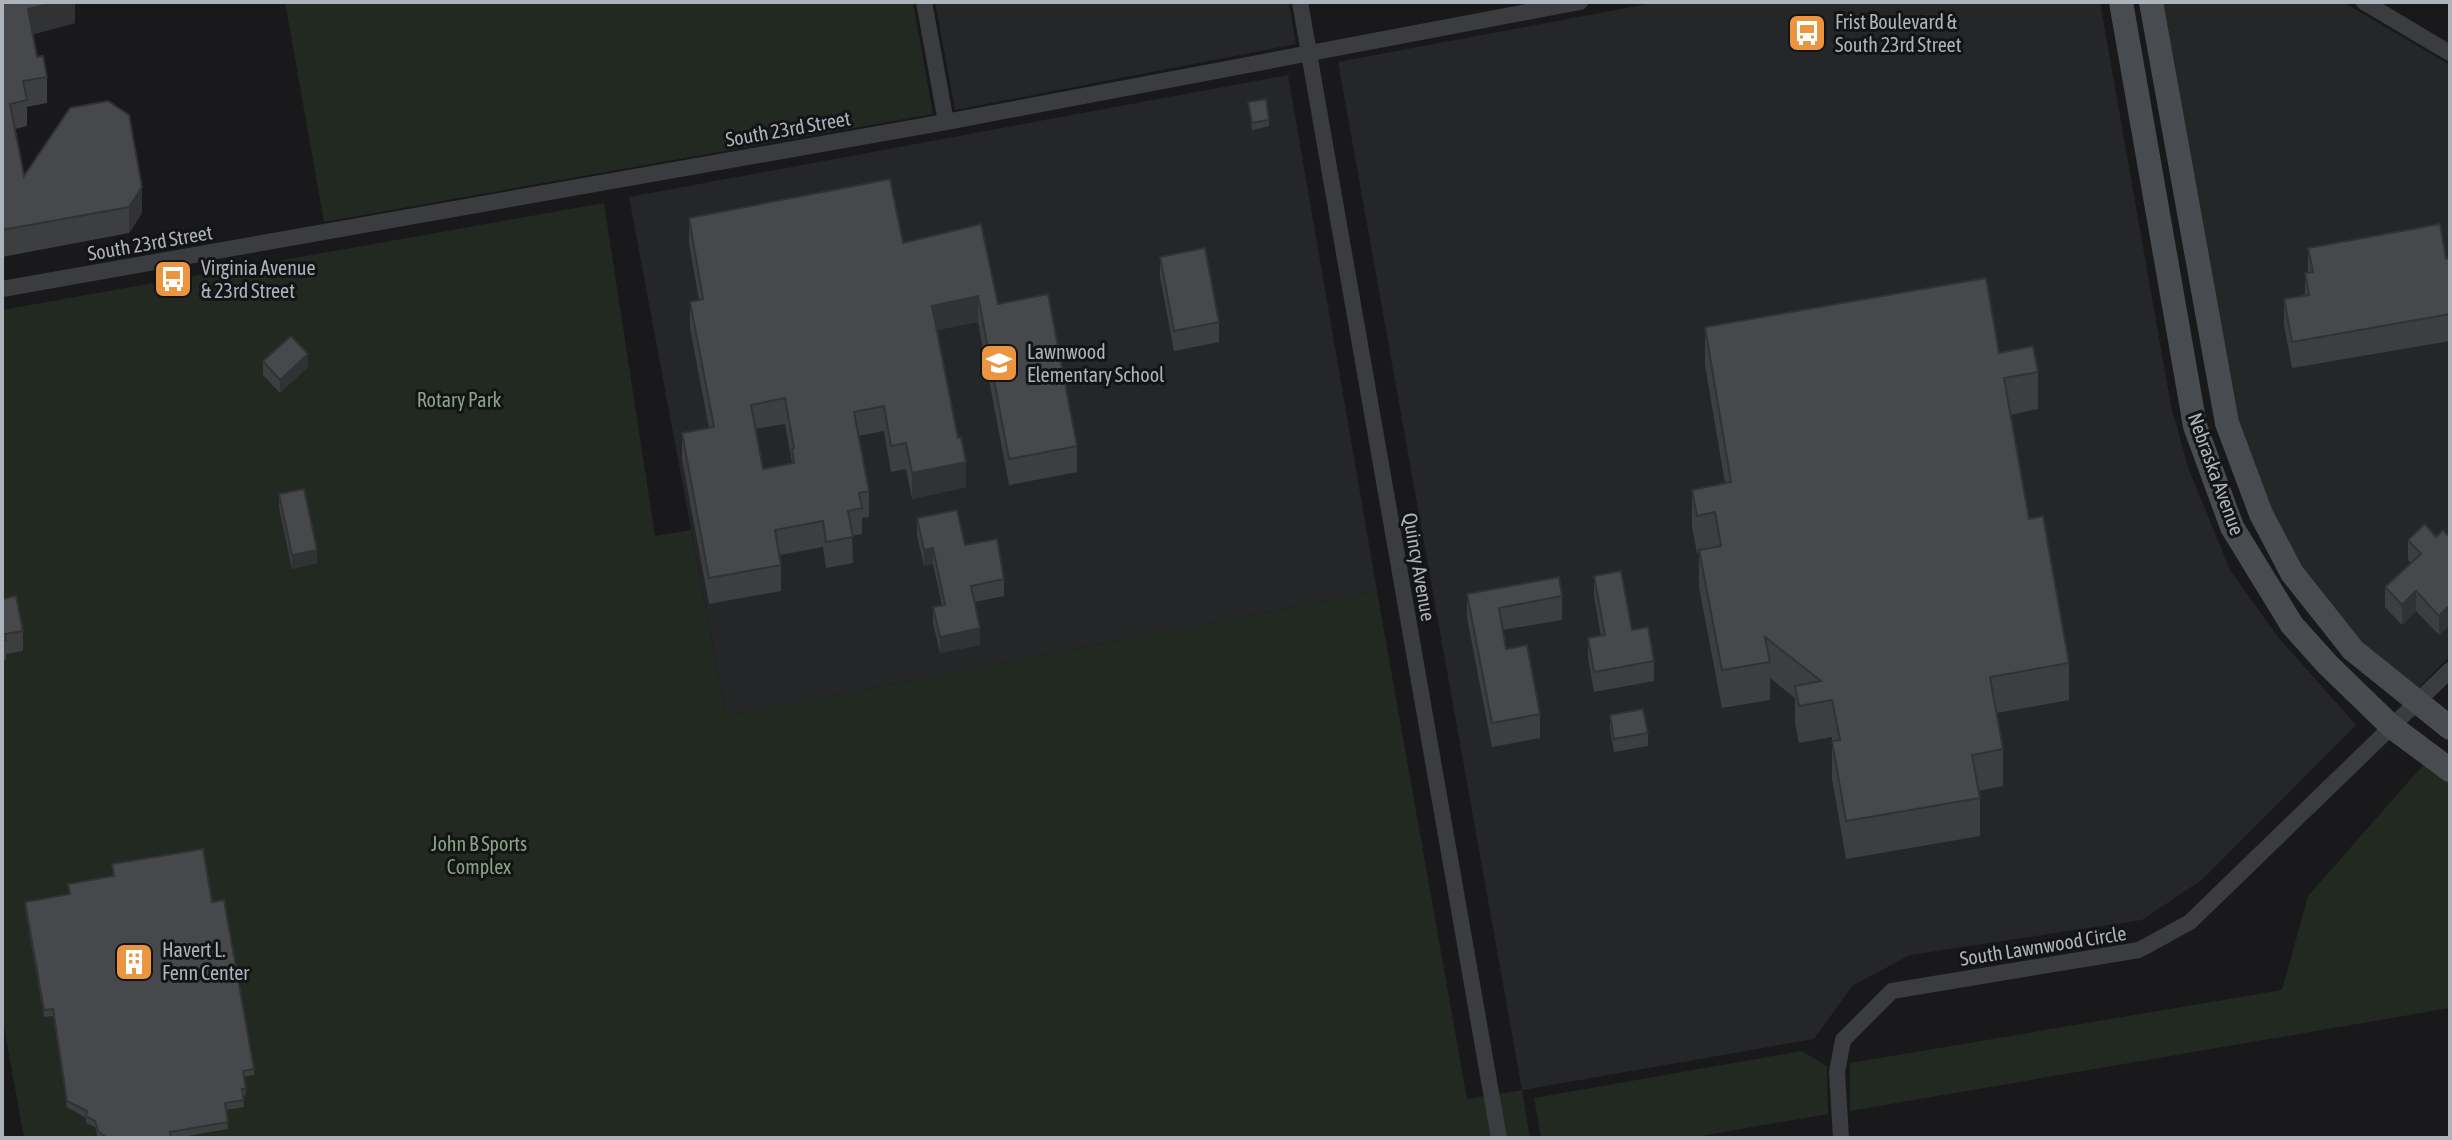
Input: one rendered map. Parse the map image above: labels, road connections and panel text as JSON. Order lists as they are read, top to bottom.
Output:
{
  "streets": {
    "street": [
      "South 23rd Street",
      "Nebraska Avenue",
      "Quincy Avenue",
      "South Lawnwood Circle"
    ]
  },
  "crossings": [
    ["South 23rd Street", "Quincy Avenue"],
    ["Nebraska Avenue", "South Lawnwood Circle"]
  ],
  "parks": ["Rotary Park", "John B Sports Complex"],
  "places": {
    "bus stop": ["Frist Boulevard & South 23rd Street", "Virginia Avenue & 23rd Street"],
    "school or university": ["Lawnwood Elementary School"],
    "building": ["Havert L. Fenn Center"]
  }
}
